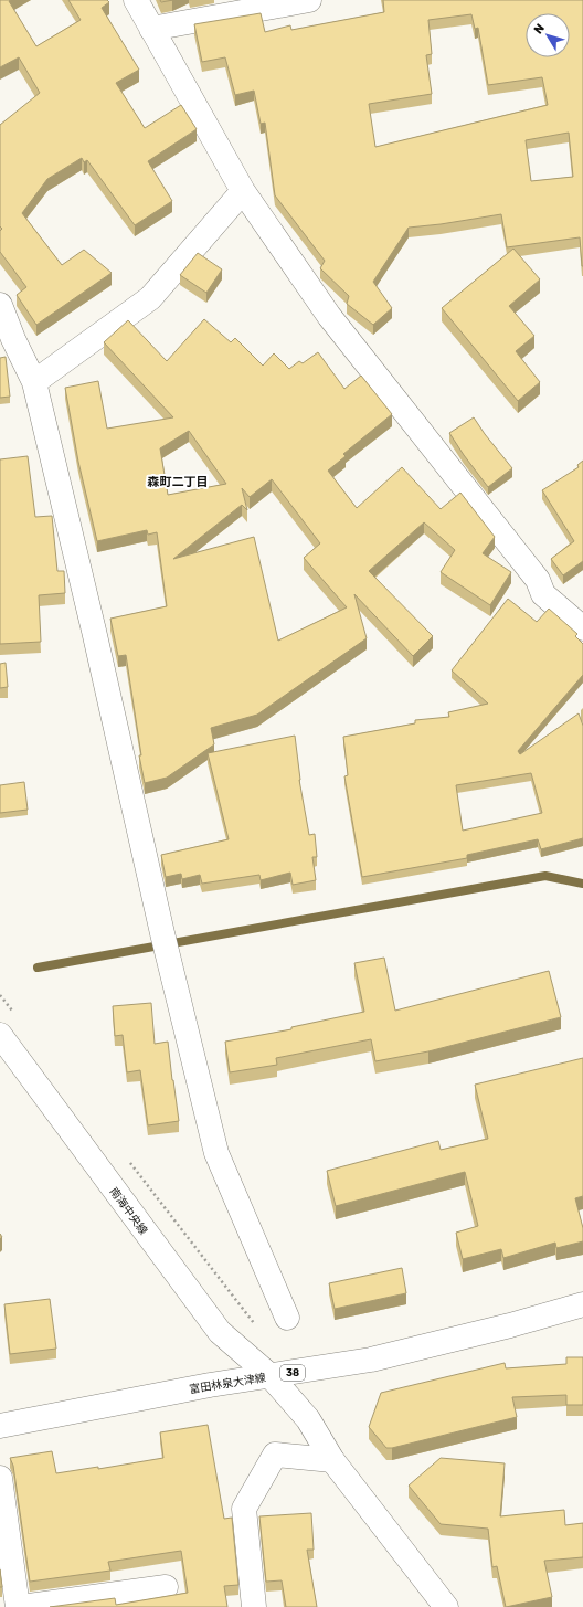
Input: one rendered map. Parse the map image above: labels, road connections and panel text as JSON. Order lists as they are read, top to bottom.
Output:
{
  "streets": {
    "street": ["南海中央線", "38", "富田林泉大津線"]
  },
  "crossings": [
    ["南海中央線", "富田林泉大津線"]
  ],
  "districts": ["森町二丁目"],
  "north": "top left"
}
